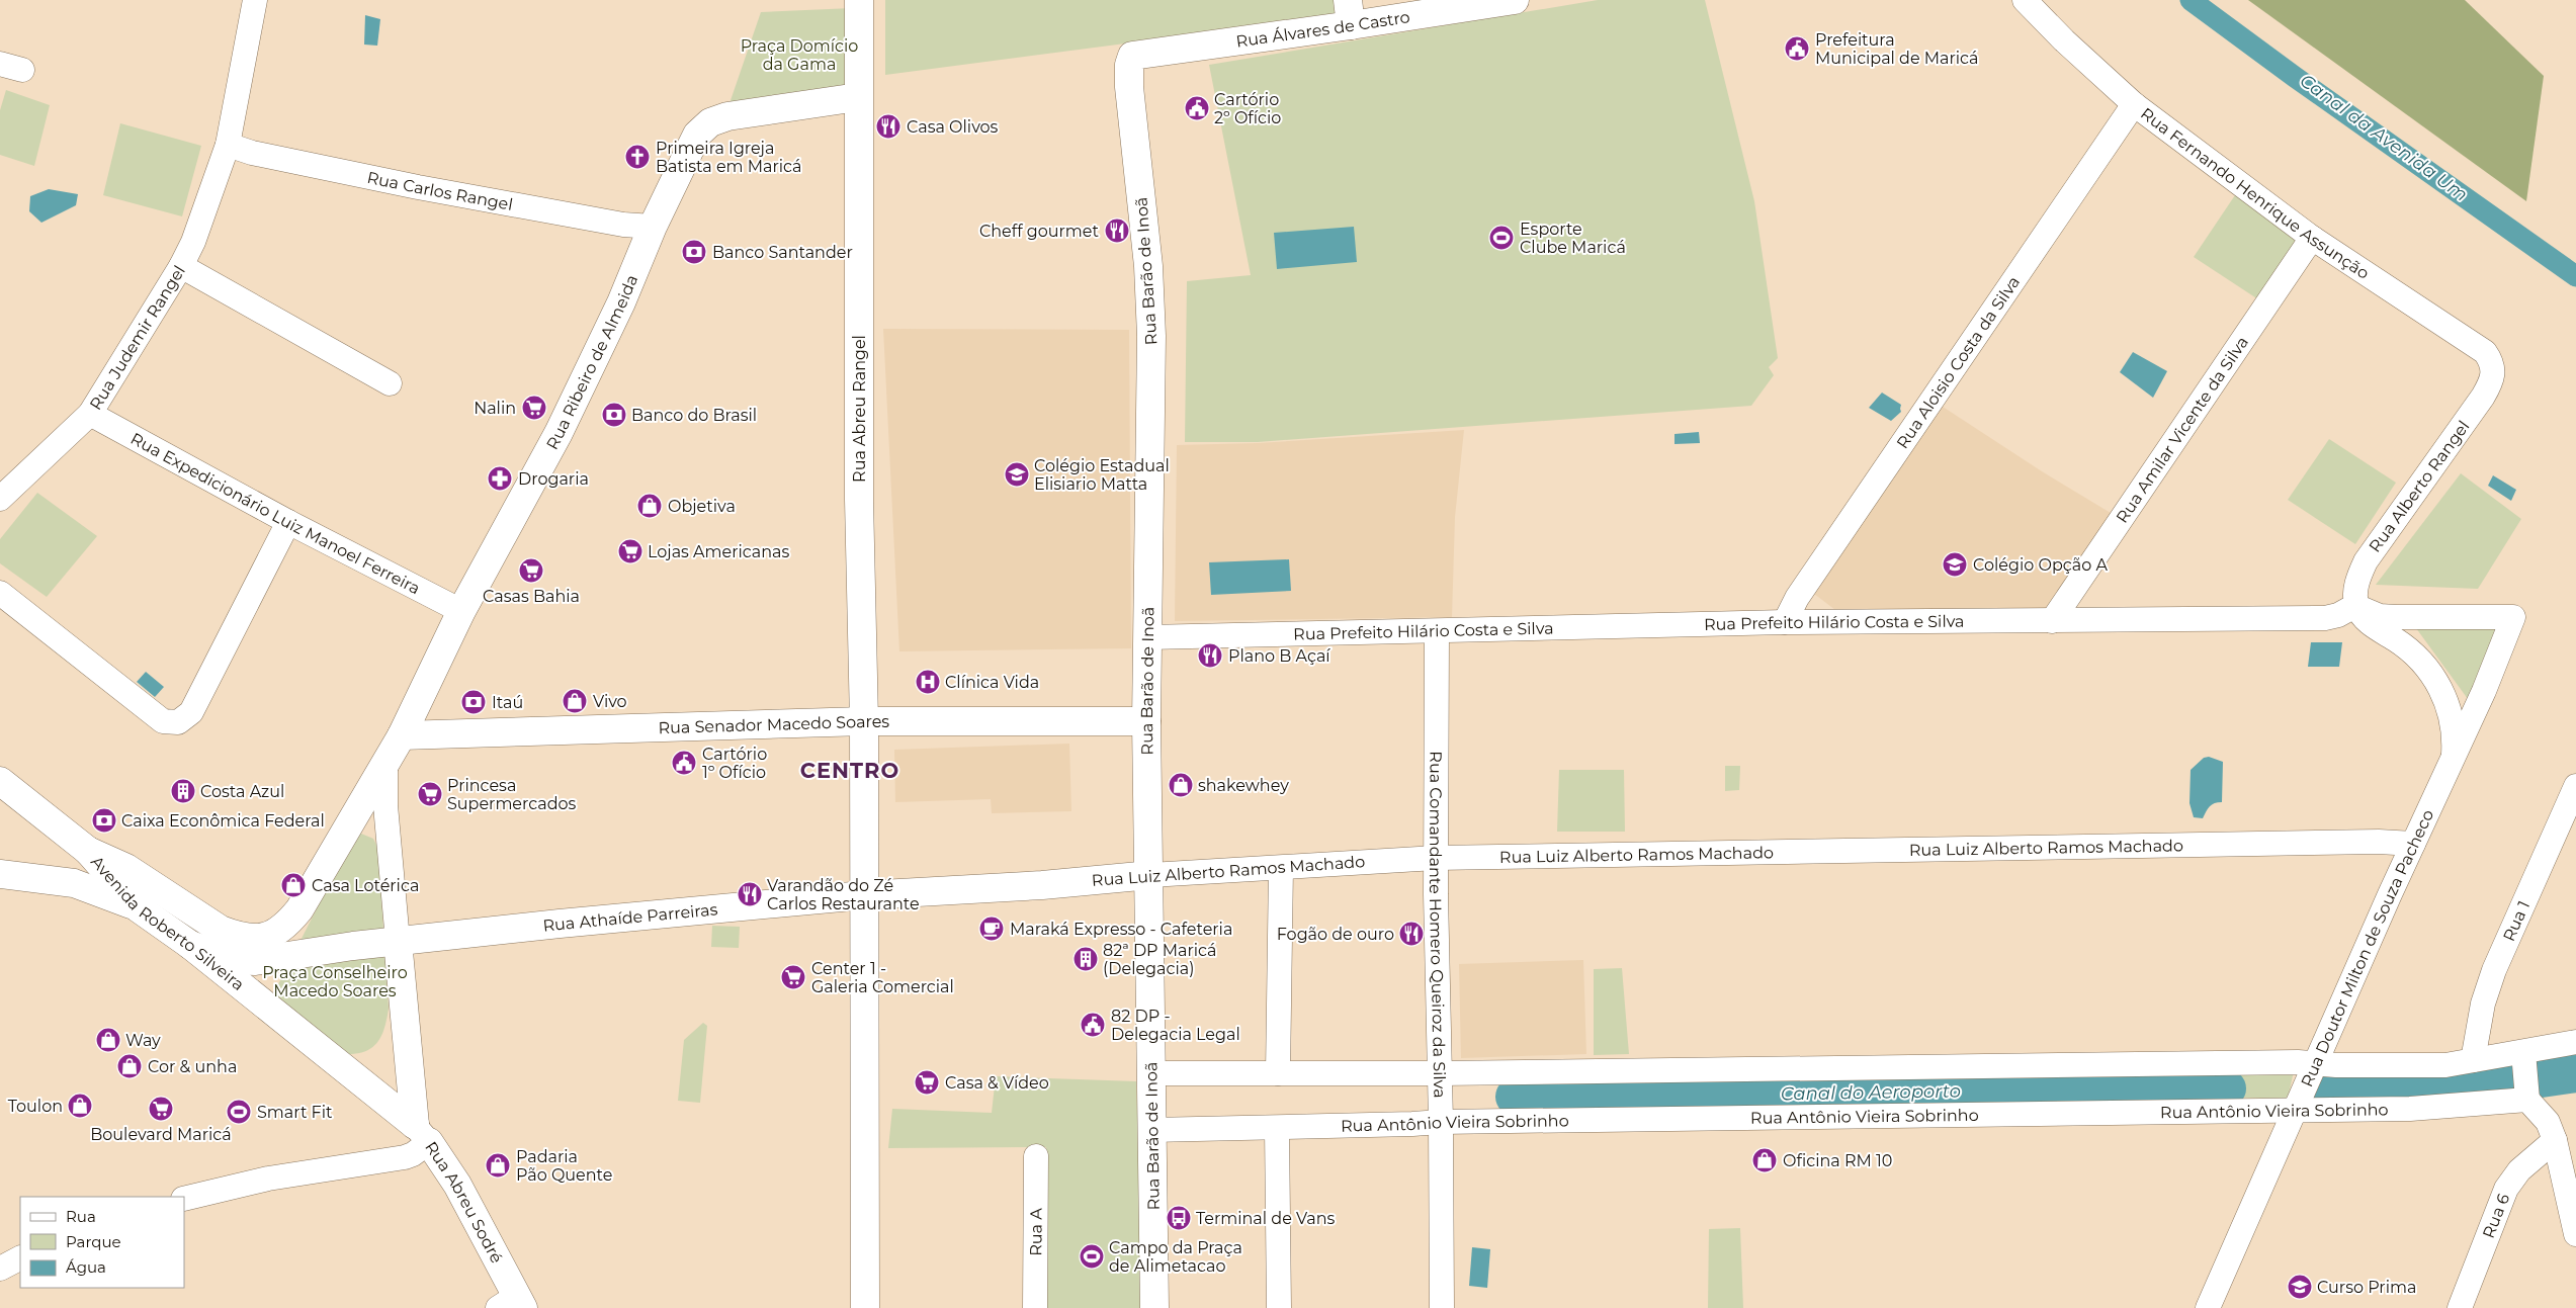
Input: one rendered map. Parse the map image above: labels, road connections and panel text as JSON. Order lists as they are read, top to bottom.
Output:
{
  "streets": {
    "main road": [
      "Rua Álvares de Castro",
      "Rua Barão de Inoã",
      "Rua Ribeiro de Almeida",
      "Rua Abreu Rangel",
      "Rua Senador Macedo Soares",
      "Rua Luiz Alberto Ramos Machado",
      "Rua Athaíde Parreiras",
      "Avenida Roberto Silveira",
      "Rua Abreu Sodré"
    ],
    "street": [
      "Rua Carlos Rangel",
      "Rua Fernando Henrique Assunção",
      "Rua Judemir Rangel",
      "Rua Aloisio Costa da Silva",
      "Rua Amilar Vicente da Silva",
      "Rua Alberto Rangel",
      "Rua Expedicionário Luiz Manoel Ferreira",
      "Rua Prefeito Hilário Costa e Silva",
      "Rua 1",
      "Rua Comandante Homero Queiroz da Silva",
      "Rua Doutor Milton de Souza Pacheco",
      "Rua Antônio Vieira Sobrinho",
      "Rua 6",
      "Rua A"
    ]
  },
  "crossings": [
    ["Rua Álvares de Castro", "Rua Barão de Inoã"],
    ["Rua Carlos Rangel", "Rua Judemir Rangel"],
    ["Rua Carlos Rangel", "Rua Ribeiro de Almeida"],
    ["Rua Fernando Henrique Assunção", "Rua Aloisio Costa da Silva"],
    ["Rua Fernando Henrique Assunção", "Rua Amilar Vicente da Silva"],
    ["Rua Fernando Henrique Assunção", "Rua Alberto Rangel"],
    ["Rua Barão de Inoã", "Rua Prefeito Hilário Costa e Silva"],
    ["Rua Barão de Inoã", "Rua Senador Macedo Soares"],
    ["Rua Barão de Inoã", "Rua Luiz Alberto Ramos Machado"],
    ["Rua Barão de Inoã", "Rua Antônio Vieira Sobrinho"],
    ["Rua Judemir Rangel", "Rua Expedicionário Luiz Manoel Ferreira"],
    ["Rua Ribeiro de Almeida", "Rua Abreu Rangel"],
    ["Rua Ribeiro de Almeida", "Rua Expedicionário Luiz Manoel Ferreira"],
    ["Rua Ribeiro de Almeida", "Rua Senador Macedo Soares"],
    ["Rua Aloisio Costa da Silva", "Rua Prefeito Hilário Costa e Silva"],
    ["Rua Abreu Rangel", "Rua Senador Macedo Soares"],
    ["Rua Abreu Rangel", "Rua Luiz Alberto Ramos Machado"],
    ["Rua Abreu Rangel", "Rua Athaíde Parreiras"],
    ["Rua Amilar Vicente da Silva", "Rua Prefeito Hilário Costa e Silva"],
    ["Rua Alberto Rangel", "Rua Prefeito Hilário Costa e Silva"],
    ["Rua Alberto Rangel", "Rua Doutor Milton de Souza Pacheco"],
    ["Rua Prefeito Hilário Costa e Silva", "Rua Comandante Homero Queiroz da Silva"],
    ["Rua Prefeito Hilário Costa e Silva", "Rua Doutor Milton de Souza Pacheco"],
    ["Rua Luiz Alberto Ramos Machado", "Rua Athaíde Parreiras"],
    ["Rua Luiz Alberto Ramos Machado", "Rua Comandante Homero Queiroz da Silva"],
    ["Rua Luiz Alberto Ramos Machado", "Rua Doutor Milton de Souza Pacheco"],
    ["Rua Athaíde Parreiras", "Rua Abreu Sodré"],
    ["Avenida Roberto Silveira", "Rua Abreu Sodré"],
    ["Rua Comandante Homero Queiroz da Silva", "Rua Antônio Vieira Sobrinho"],
    ["Rua Doutor Milton de Souza Pacheco", "Rua Antônio Vieira Sobrinho"]
  ],
  "districts": ["CENTRO"],
  "water": ["Canal da Avenida Um", "Canal do Aeroporto"],
  "parks": ["Praça Domício da Gama", "Praça Conselheiro Macedo Soares"],
  "places": {
    "public building": [
      "Prefeitura Municipal de Maricá",
      "Cartório 2º Ofício",
      "Cartório 1º Ofício",
      "82 DP - Delegacia Legal"
    ],
    "restaurant": [
      "Casa Olivos",
      "Cheff gourmet",
      "Plano B Açaí",
      "Varandão do Zé Carlos Restaurante",
      "Fogão de ouro"
    ],
    "church": ["Primeira Igreja Batista em Maricá"],
    "sports": ["Esporte Clube Maricá", "Smart Fit", "Campo da Praça de Alimetacao"],
    "bank": [
      "Banco Santander",
      "Banco do Brasil",
      "Itaú",
      "Caixa Econômica Federal"
    ],
    "supermarket": [
      "Nalin",
      "Lojas Americanas",
      "Casas Bahia",
      "Princesa Supermercados",
      "Center 1 - Galeria Comercial",
      "Casa & Vídeo",
      "Boulevard Maricá"
    ],
    "school or university": ["Colégio Estadual Elisiario Matta", "Colégio Opção A", "Curso Prima"],
    "pharmacy": ["Drogaria"],
    "shop": [
      "Objetiva",
      "Vivo",
      "shakewhey",
      "Casa Lotérica",
      "Way",
      "Cor & unha",
      "Toulon",
      "Oficina RM 10",
      "Padaria Pão Quente"
    ],
    "hospital": ["Clínica Vida"],
    "building": ["Costa Azul", "82ª DP Maricá (Delegacia)"],
    "cafe": ["Maraká Expresso - Cafeteria"],
    "bus stop": ["Terminal de Vans"]
  },
  "legend": ["Rua", "Parque", "Água"]
}
